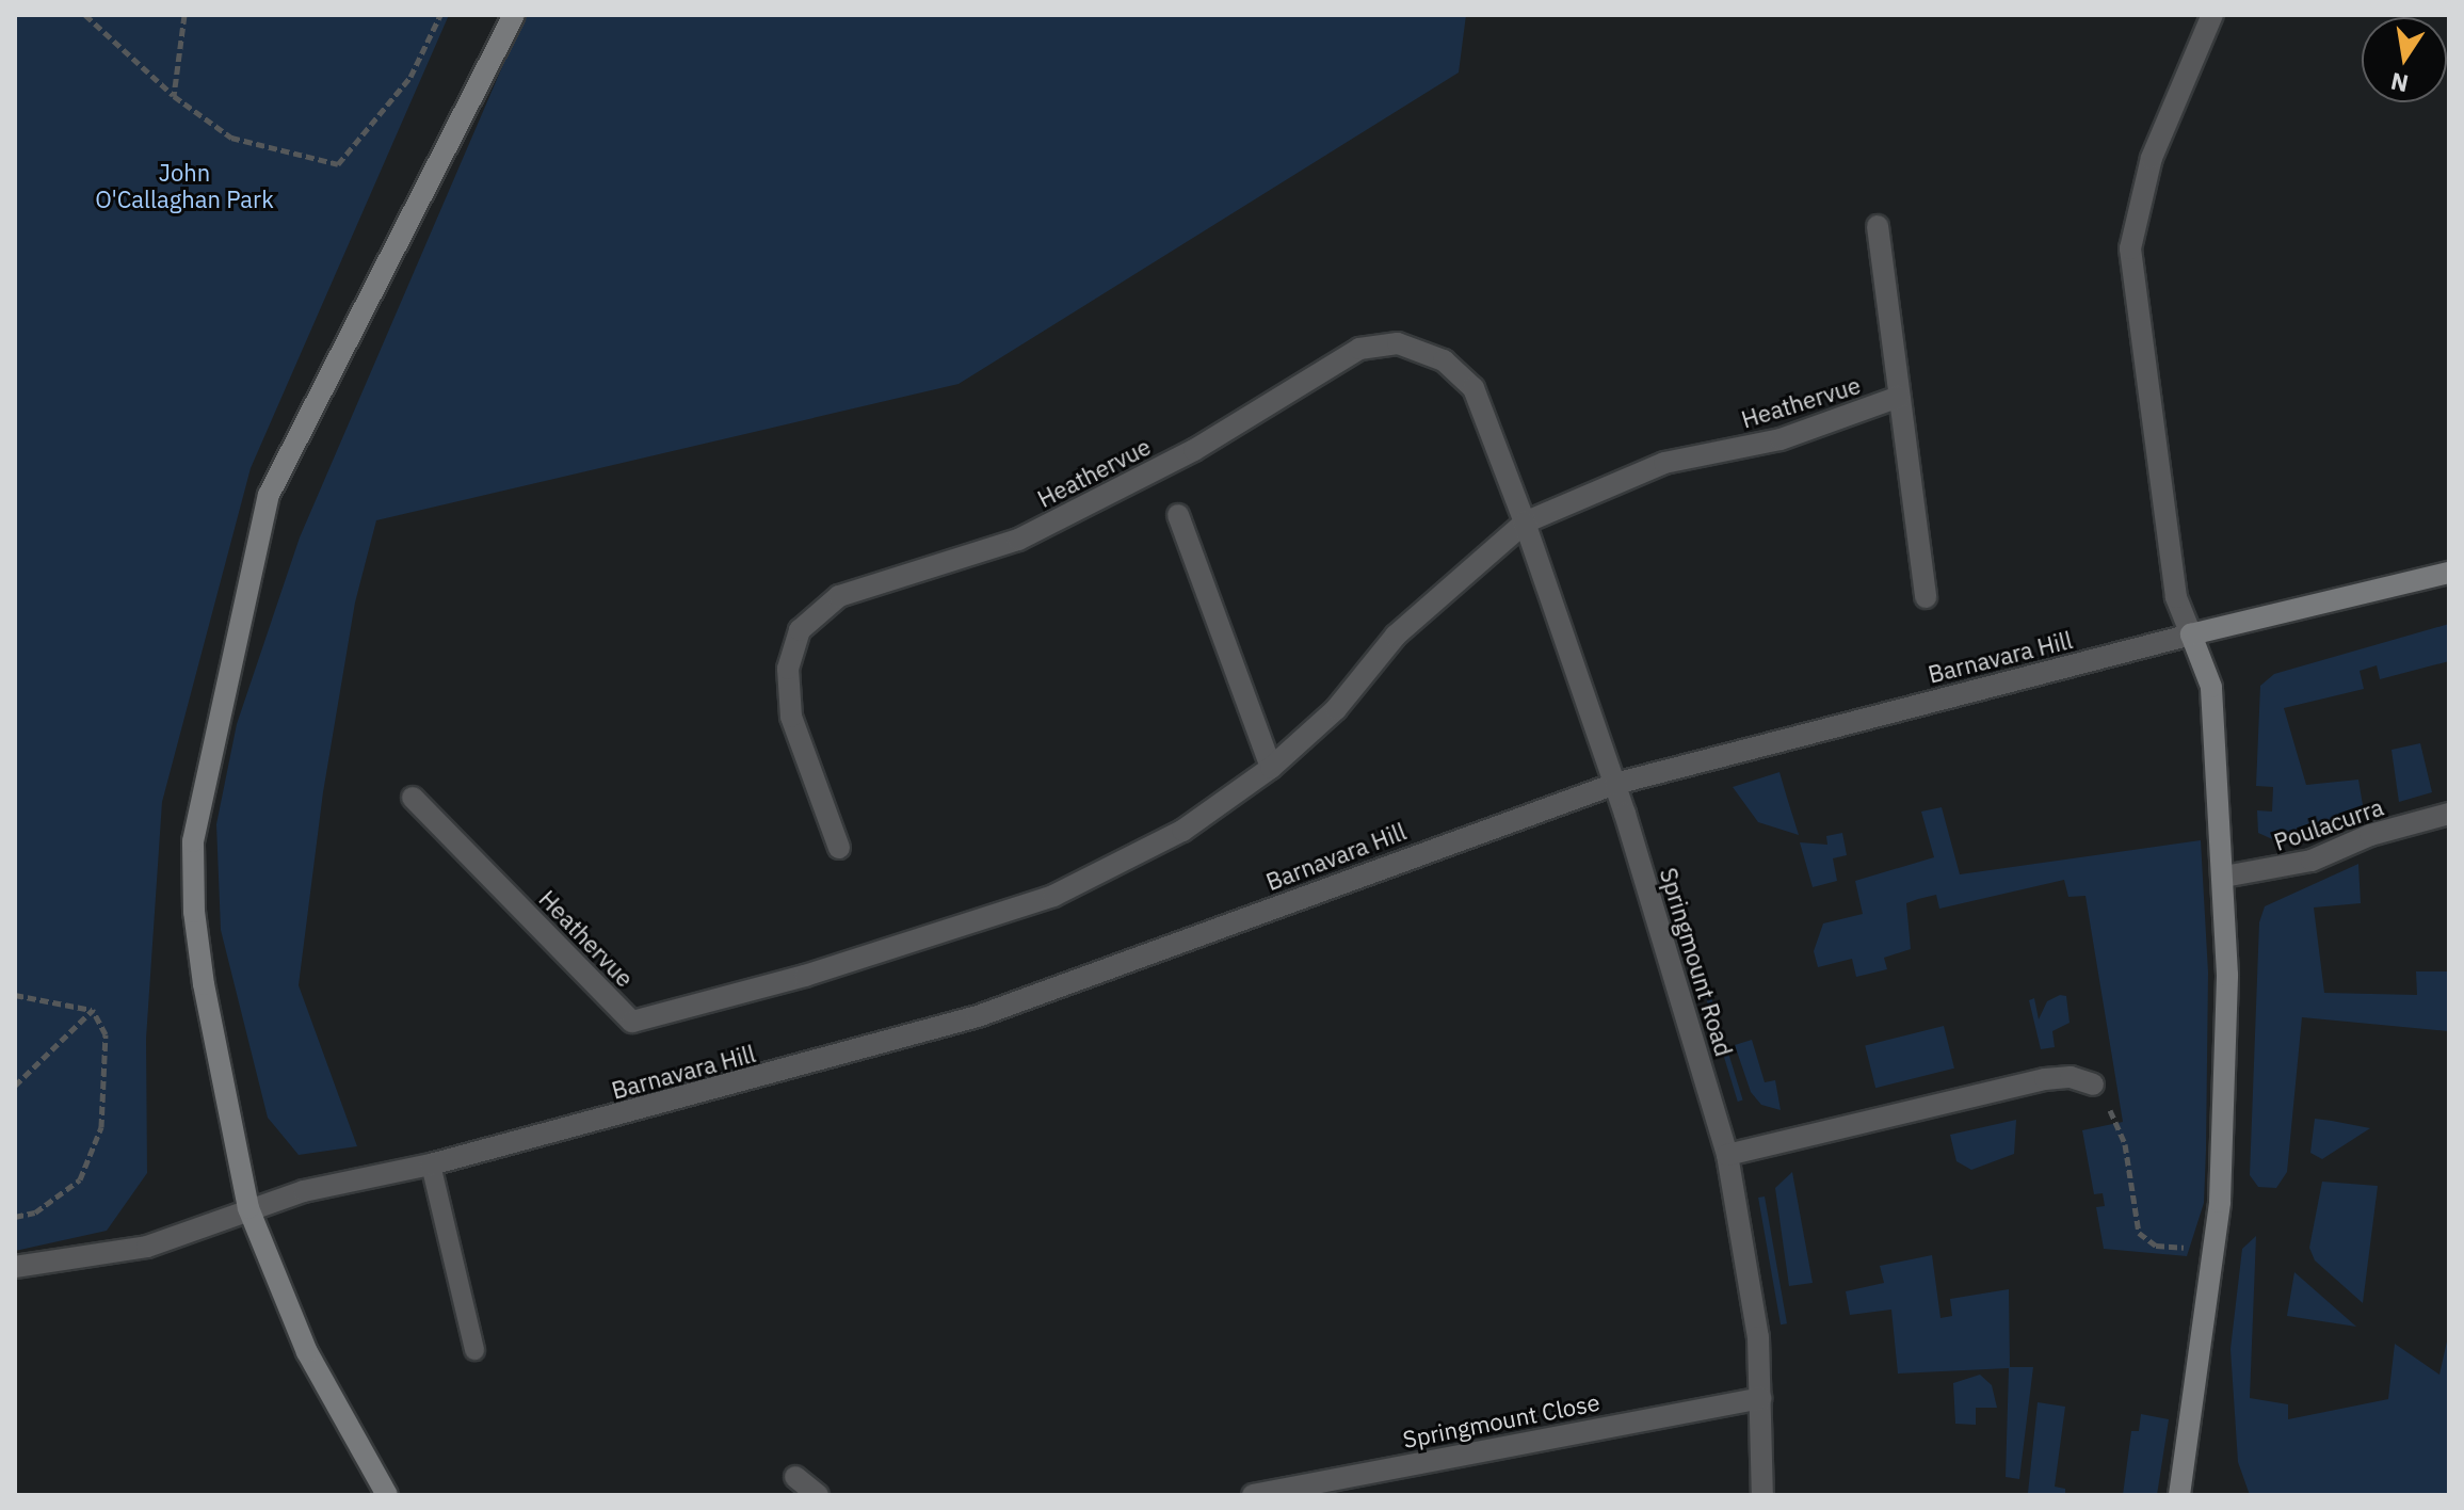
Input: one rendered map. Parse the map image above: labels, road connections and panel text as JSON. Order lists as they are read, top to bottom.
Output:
{
  "streets": {
    "main road": ["Barnavara Hill"],
    "street": [
      "Heathervue",
      "Poulacurra",
      "Springmount Road",
      "Springmount Close"
    ]
  },
  "crossings": [
    ["Heathervue", "Barnavara Hill"],
    ["Heathervue", "Springmount Road"],
    ["Barnavara Hill", "Springmount Road"],
    ["Springmount Road", "Springmount Close"]
  ],
  "parks": ["John O'Callaghan Park"],
  "north": "bottom"
}
